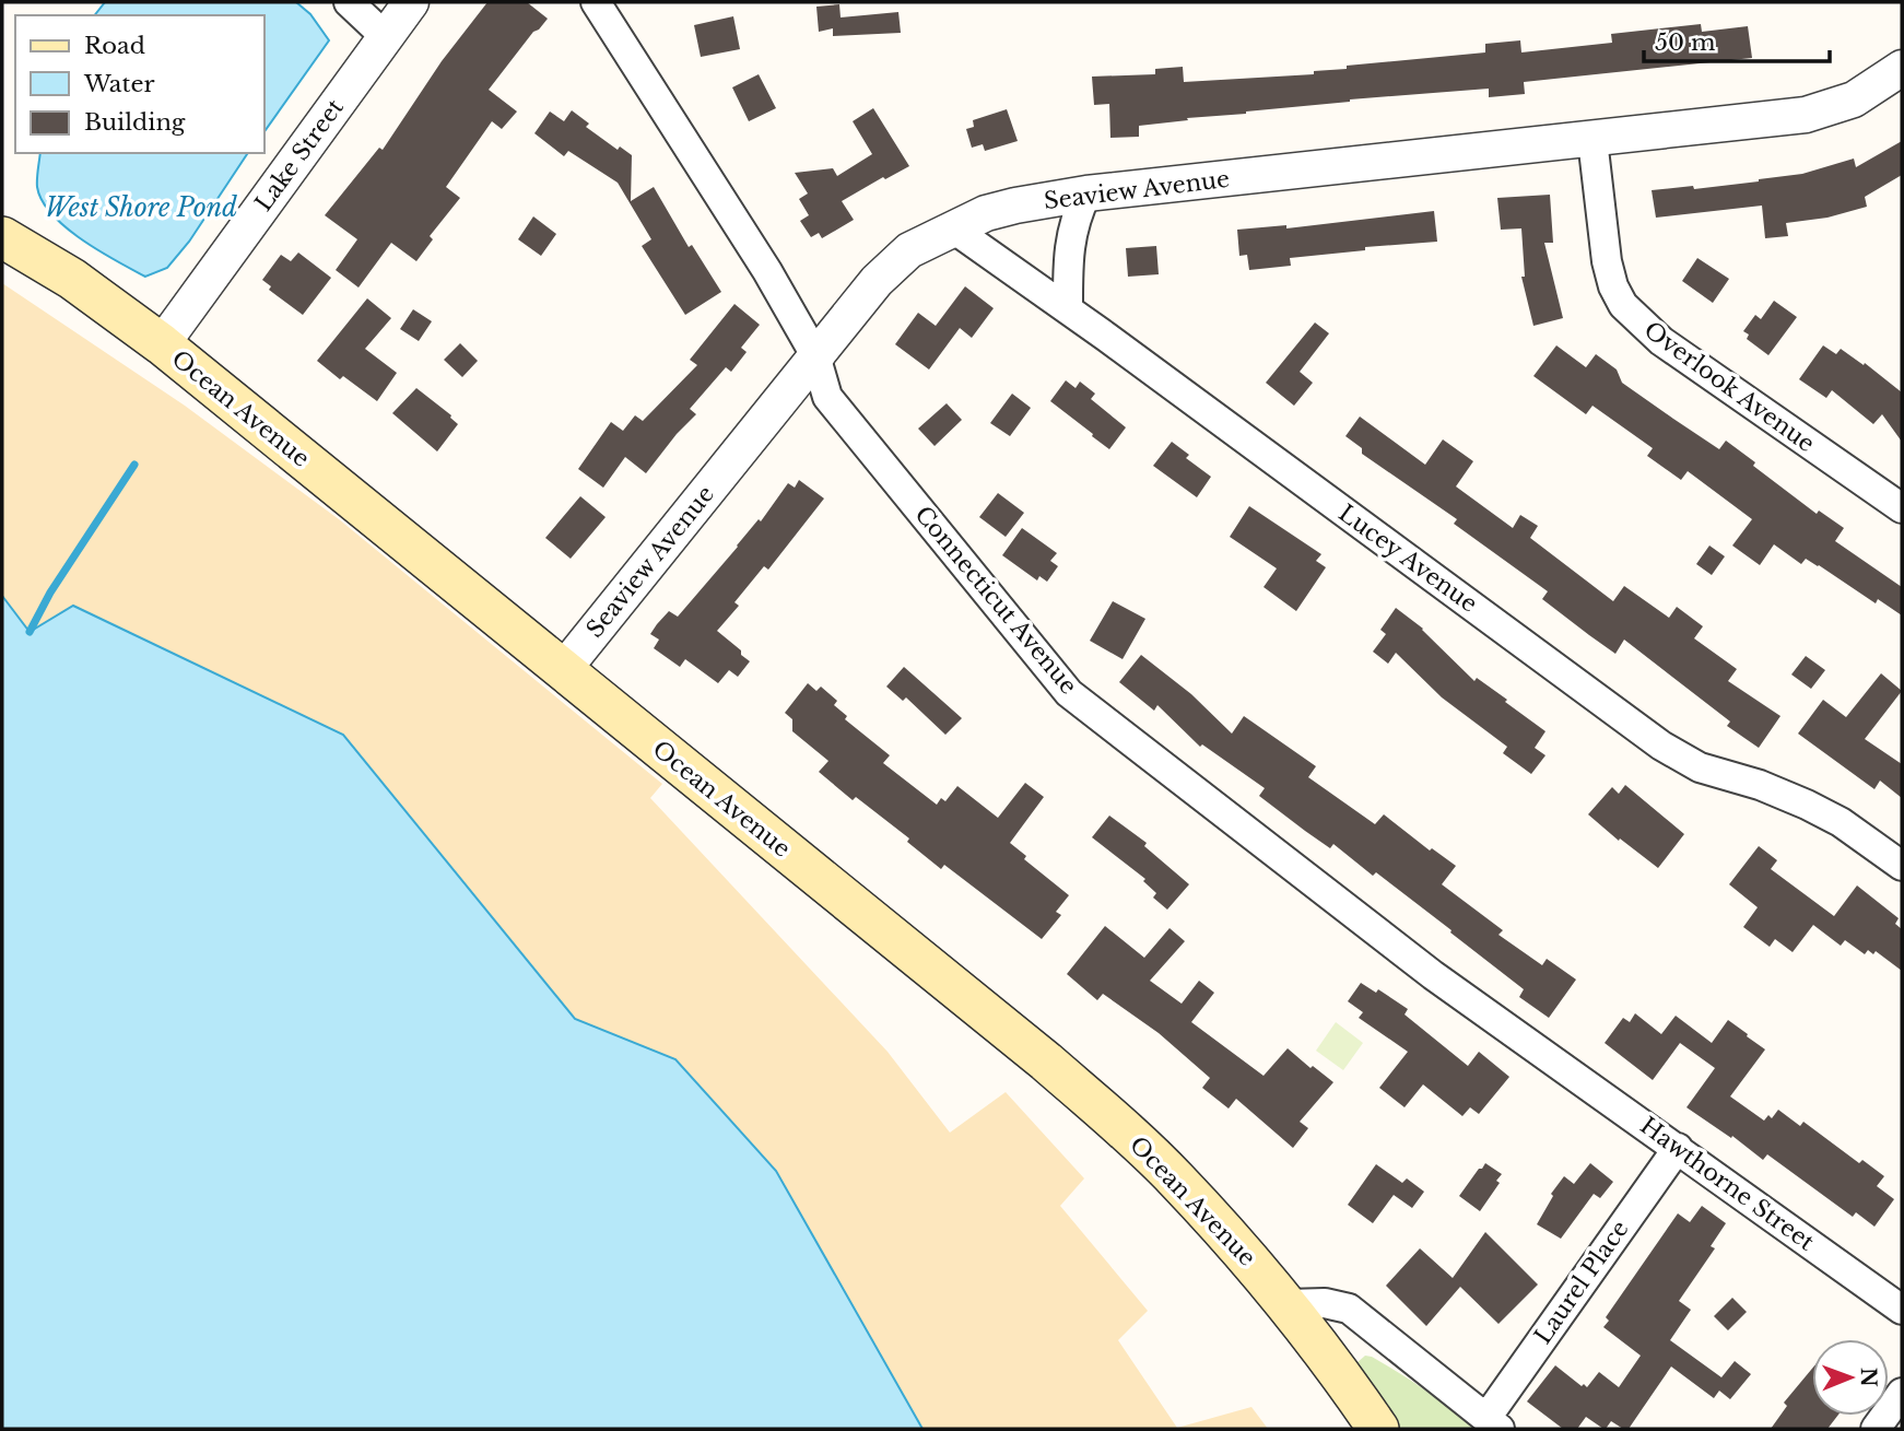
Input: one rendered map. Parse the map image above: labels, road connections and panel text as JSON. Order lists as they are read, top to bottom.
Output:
{
  "streets": {
    "main road": ["Ocean Avenue"],
    "street": [
      "Lake Street",
      "Seaview Avenue",
      "Overlook Avenue",
      "Lucey Avenue",
      "Connecticut Avenue",
      "Hawthorne Street",
      "Laurel Place"
    ]
  },
  "crossings": [
    ["Lake Street", "Ocean Avenue"],
    ["Seaview Avenue", "Overlook Avenue"],
    ["Seaview Avenue", "Ocean Avenue"],
    ["Seaview Avenue", "Lucey Avenue"],
    ["Seaview Avenue", "Connecticut Avenue"],
    ["Connecticut Avenue", "Hawthorne Street"],
    ["Hawthorne Street", "Laurel Place"]
  ],
  "water": ["West Shore Pond"],
  "legend": ["Road", "Water", "Building"],
  "scale_bar": "50 m",
  "north": "right"
}
